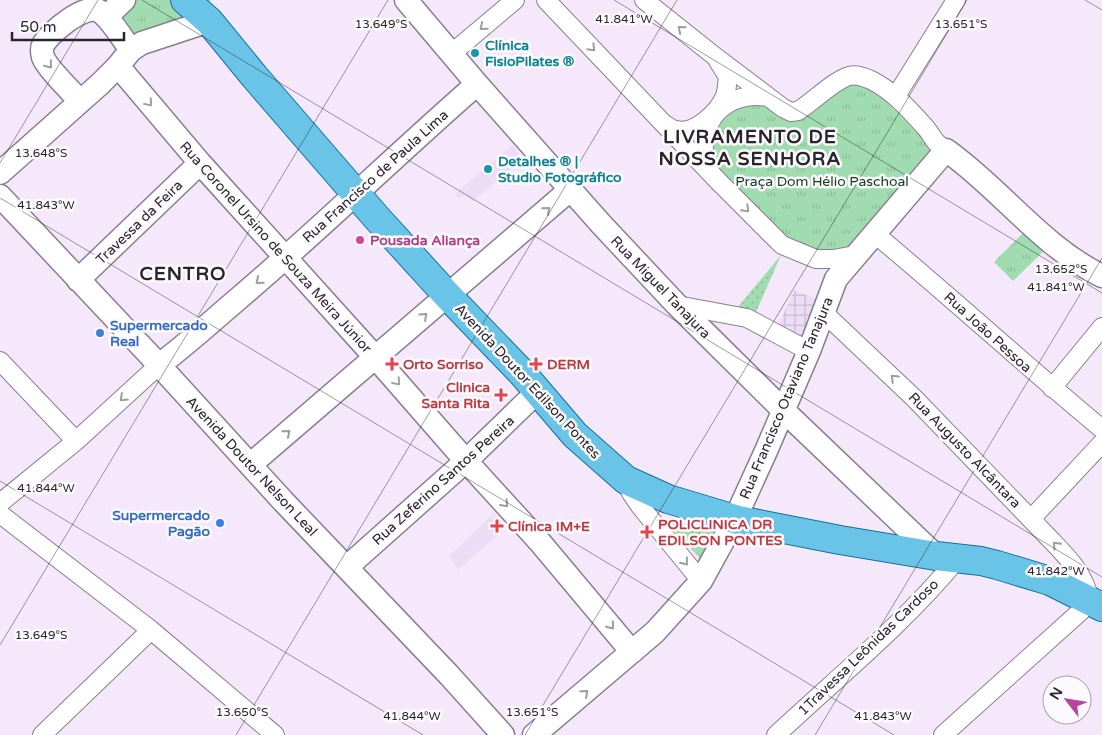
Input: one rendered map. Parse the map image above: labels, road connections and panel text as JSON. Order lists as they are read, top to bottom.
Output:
{
  "streets": {
    "main road": ["Avenida Doutor Edilson Pontes"],
    "street": [
      "Rua Francisco de Paula Lima",
      "Travessa da Feira",
      "Rua Coronel Ursino de Souza Meira Júnior",
      "Rua Miguel Tanajura",
      "Rua João Pessoa",
      "Rua Francisco Otaviano Tanajura",
      "Rua Augusto Alcântara",
      "Avenida Doutor Nelson Leal",
      "Rua Zeferino Santos Pereira",
      "1Travessa Leônidas Cardoso"
    ]
  },
  "crossings": [
    ["Rua Francisco de Paula Lima", "Rua Coronel Ursino de Souza Meira Júnior"],
    ["Rua Francisco de Paula Lima", "Rua Miguel Tanajura"],
    ["Rua Francisco de Paula Lima", "Avenida Doutor Edilson Pontes"],
    ["Rua Francisco de Paula Lima", "Avenida Doutor Nelson Leal"],
    ["Travessa da Feira", "Rua Coronel Ursino de Souza Meira Júnior"],
    ["Travessa da Feira", "Avenida Doutor Nelson Leal"],
    ["Rua Coronel Ursino de Souza Meira Júnior", "Rua Francisco Otaviano Tanajura"],
    ["Rua Coronel Ursino de Souza Meira Júnior", "Rua Zeferino Santos Pereira"],
    ["Rua Miguel Tanajura", "Avenida Doutor Edilson Pontes"],
    ["Rua Miguel Tanajura", "Rua Francisco Otaviano Tanajura"],
    ["Rua Miguel Tanajura", "1Travessa Leônidas Cardoso"],
    ["Avenida Doutor Edilson Pontes", "Rua Francisco Otaviano Tanajura"],
    ["Avenida Doutor Edilson Pontes", "Rua Augusto Alcântara"],
    ["Avenida Doutor Edilson Pontes", "Rua Zeferino Santos Pereira"],
    ["Avenida Doutor Edilson Pontes", "1Travessa Leônidas Cardoso"],
    ["Rua Francisco Otaviano Tanajura", "Rua Augusto Alcântara"],
    ["Avenida Doutor Nelson Leal", "Rua Zeferino Santos Pereira"]
  ],
  "one_way": ["Rua Coronel Ursino de Souza Meira Júnior", "Rua Augusto Alcântara"],
  "districts": ["LIVRAMENTO DE NOSSA SENHORA", "CENTRO"],
  "parks": ["Praça Dom Hélio Paschoal"],
  "places": {
    "other": [
      "Clínica FisioPilates ®",
      "Detalhes ® | Studio Fotográfico",
      "Pousada Aliança",
      "Supermercado Real",
      "Supermercado Pagão"
    ],
    "health": [
      "Orto Sorriso",
      "DERM",
      "Clinica Santa Rita",
      "Clínica IM+E",
      "POLICLINICA DR EDILSON PONTES"
    ]
  },
  "scale_bar": "50 m",
  "north": "top left",
  "coordinates": [
    "41.841°W",
    "13.649°S",
    "13.651°S",
    "13.648°S",
    "41.843°W",
    "13.652°S",
    "41.844°W",
    "41.842°W",
    "13.650°S"
  ]
}
